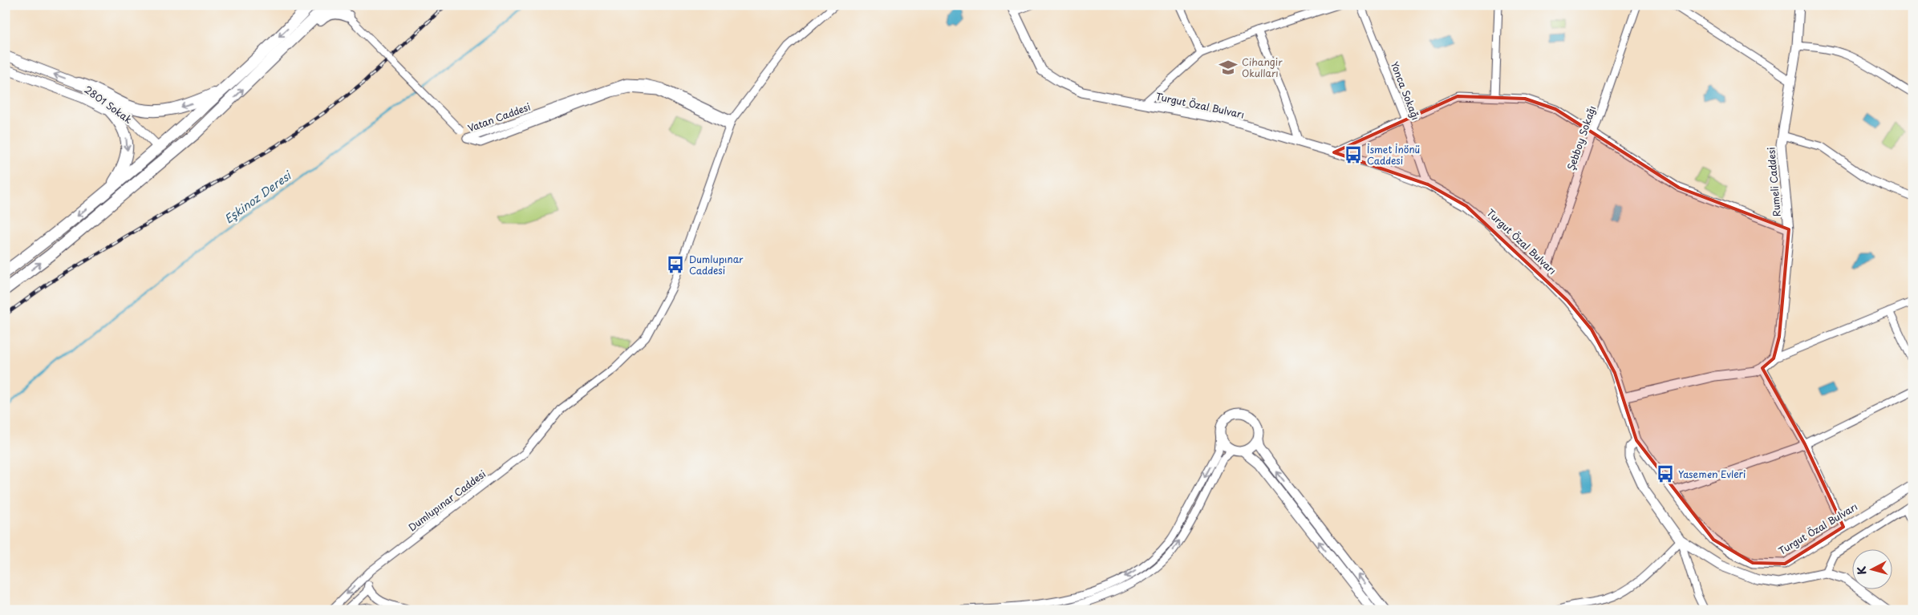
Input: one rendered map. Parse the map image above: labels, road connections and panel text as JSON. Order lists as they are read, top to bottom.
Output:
{
  "streets": {
    "street": [
      "Yonca Sokağı",
      "2801 Sokak",
      "Turgut Özal Bulvarı",
      "Vatan Caddesi",
      "Şebboy Sokağı",
      "Rumeli Caddesi",
      "Dumlupınar Caddesi"
    ]
  },
  "crossings": [
    ["Yonca Sokağı", "Turgut Özal Bulvarı"],
    ["Turgut Özal Bulvarı", "Şebboy Sokağı"],
    ["Vatan Caddesi", "Dumlupınar Caddesi"]
  ],
  "water": ["Eşkinoz Deresi"],
  "places": {
    "school or university": ["Cihangir Okulları"],
    "bus stop": ["İsmet İnönü Caddesi", "Dumlupınar Caddesi", "Yasemen Evleri"]
  },
  "north": "left"
}
